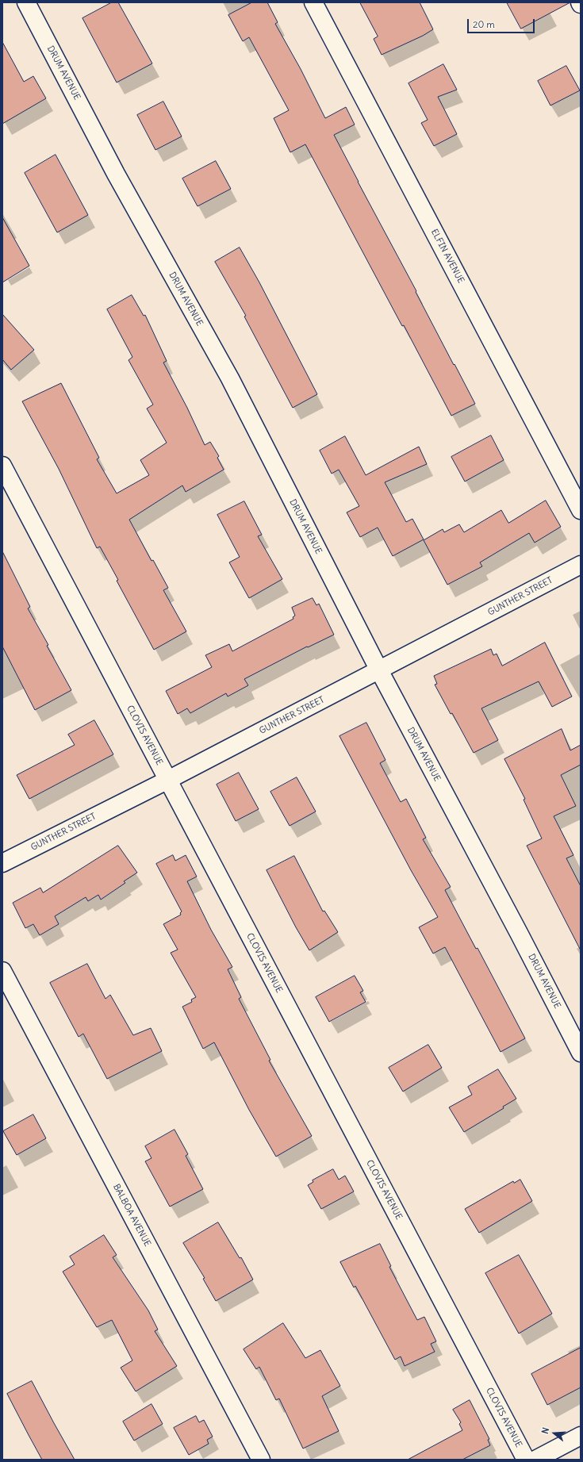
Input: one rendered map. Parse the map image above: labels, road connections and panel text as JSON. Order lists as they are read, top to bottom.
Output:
{
  "streets": {
    "street": [
      "DRUM AVENUE",
      "ELFIN AVENUE",
      "GUNTHER STREET",
      "CLOVIS AVENUE",
      "BALBOA AVENUE"
    ]
  },
  "crossings": [
    ["DRUM AVENUE", "GUNTHER STREET"],
    ["GUNTHER STREET", "CLOVIS AVENUE"]
  ],
  "scale_bar": "20 m",
  "north": "left"
}
